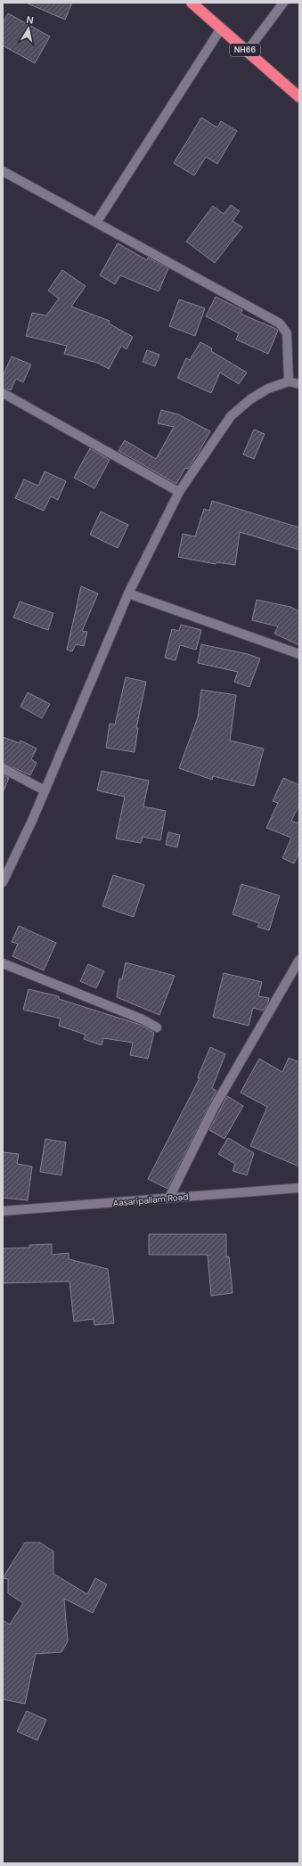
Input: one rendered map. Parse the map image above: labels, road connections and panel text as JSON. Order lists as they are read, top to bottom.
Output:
{
  "streets": {
    "highway": ["NH66"],
    "street": ["Aasaripallam Road"]
  },
  "north": "top"
}
